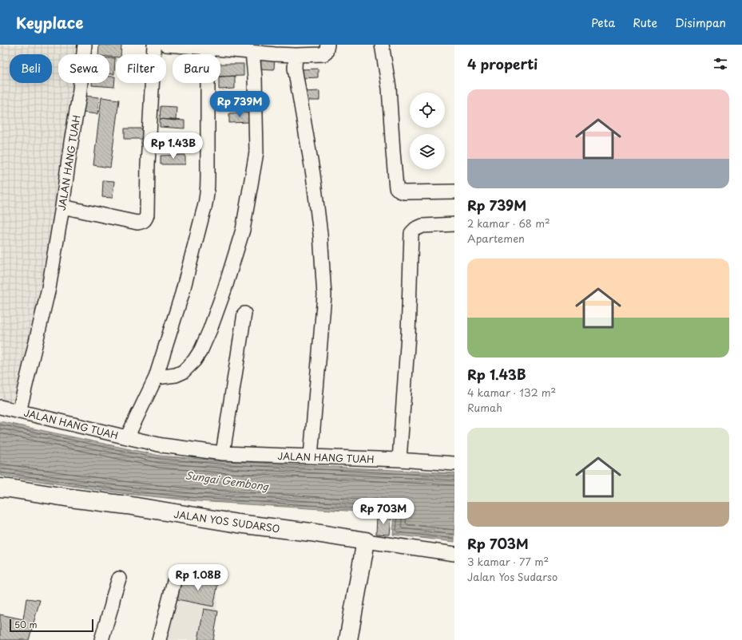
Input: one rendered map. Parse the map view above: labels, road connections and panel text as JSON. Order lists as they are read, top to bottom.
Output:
{
  "streets": {
    "main road": ["JALAN YOS SUDARSO"],
    "street": ["JALAN HANG TUAH"]
  },
  "water": ["Sungai Gembong"],
  "scale_bar": "50 m",
  "page": {
    "header": "Keyplace",
    "nav": ["Peta", "Rute", "Disimpan"],
    "heading": "4 properti",
    "chip": [
      "Beli",
      "Sewa",
      "Filter",
      "Baru"
    ],
    "list": [
      {
        "name": "Rp 739M",
        "note": "2 kamar · 68 m² · Apartemen"
      },
      {
        "name": "Rp 1.43B",
        "note": "4 kamar · 132 m² · Rumah"
      },
      {
        "name": "Rp 703M",
        "note": "3 kamar · 77 m² · Jalan Yos Sudarso"
      }
    ],
    "price": [
      "Rp 739M",
      "Rp 1.43B",
      "Rp 703M",
      "Rp 1.08B"
    ],
    "scale": "50 m"
  }
}
